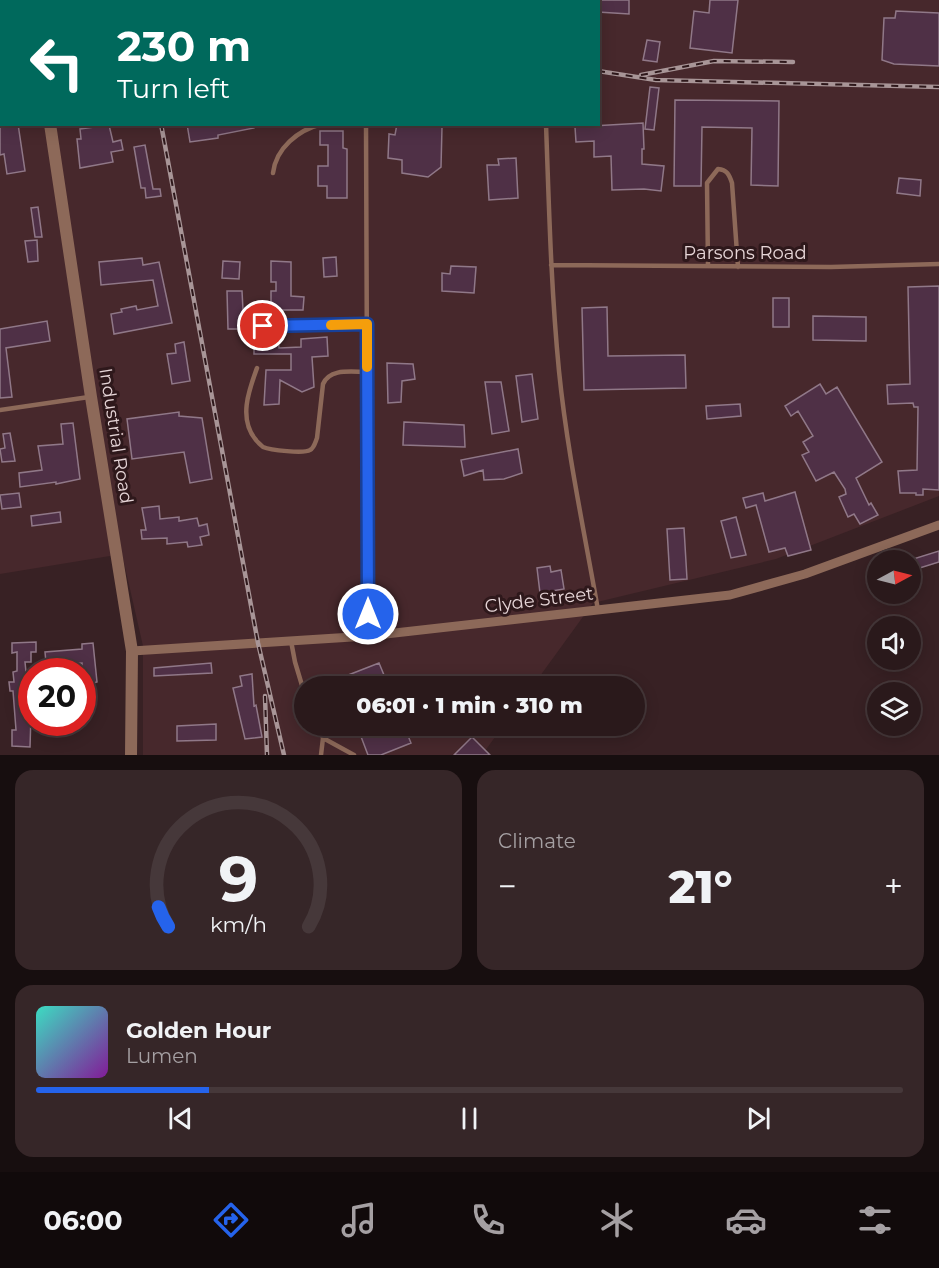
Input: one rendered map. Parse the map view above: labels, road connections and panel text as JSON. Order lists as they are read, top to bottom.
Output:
{
  "streets": {
    "street": ["Industrial Road", "Clyde Street"],
    "lane": ["Parsons Road"]
  },
  "crossings": [
    ["Industrial Road", "Clyde Street"]
  ],
  "north": "right",
  "page": {
    "turn": ["230 m", "Turn left"],
    "limit": "20",
    "trip": "06:01 · 1 min · 310 m",
    "tile": "Climate",
    "heat": ["−", "21°", "+"],
    "song": ["Golden Hour", "Lumen"],
    "tabs": "06:00",
    "gauge": ["9", "km/h"]
  }
}
